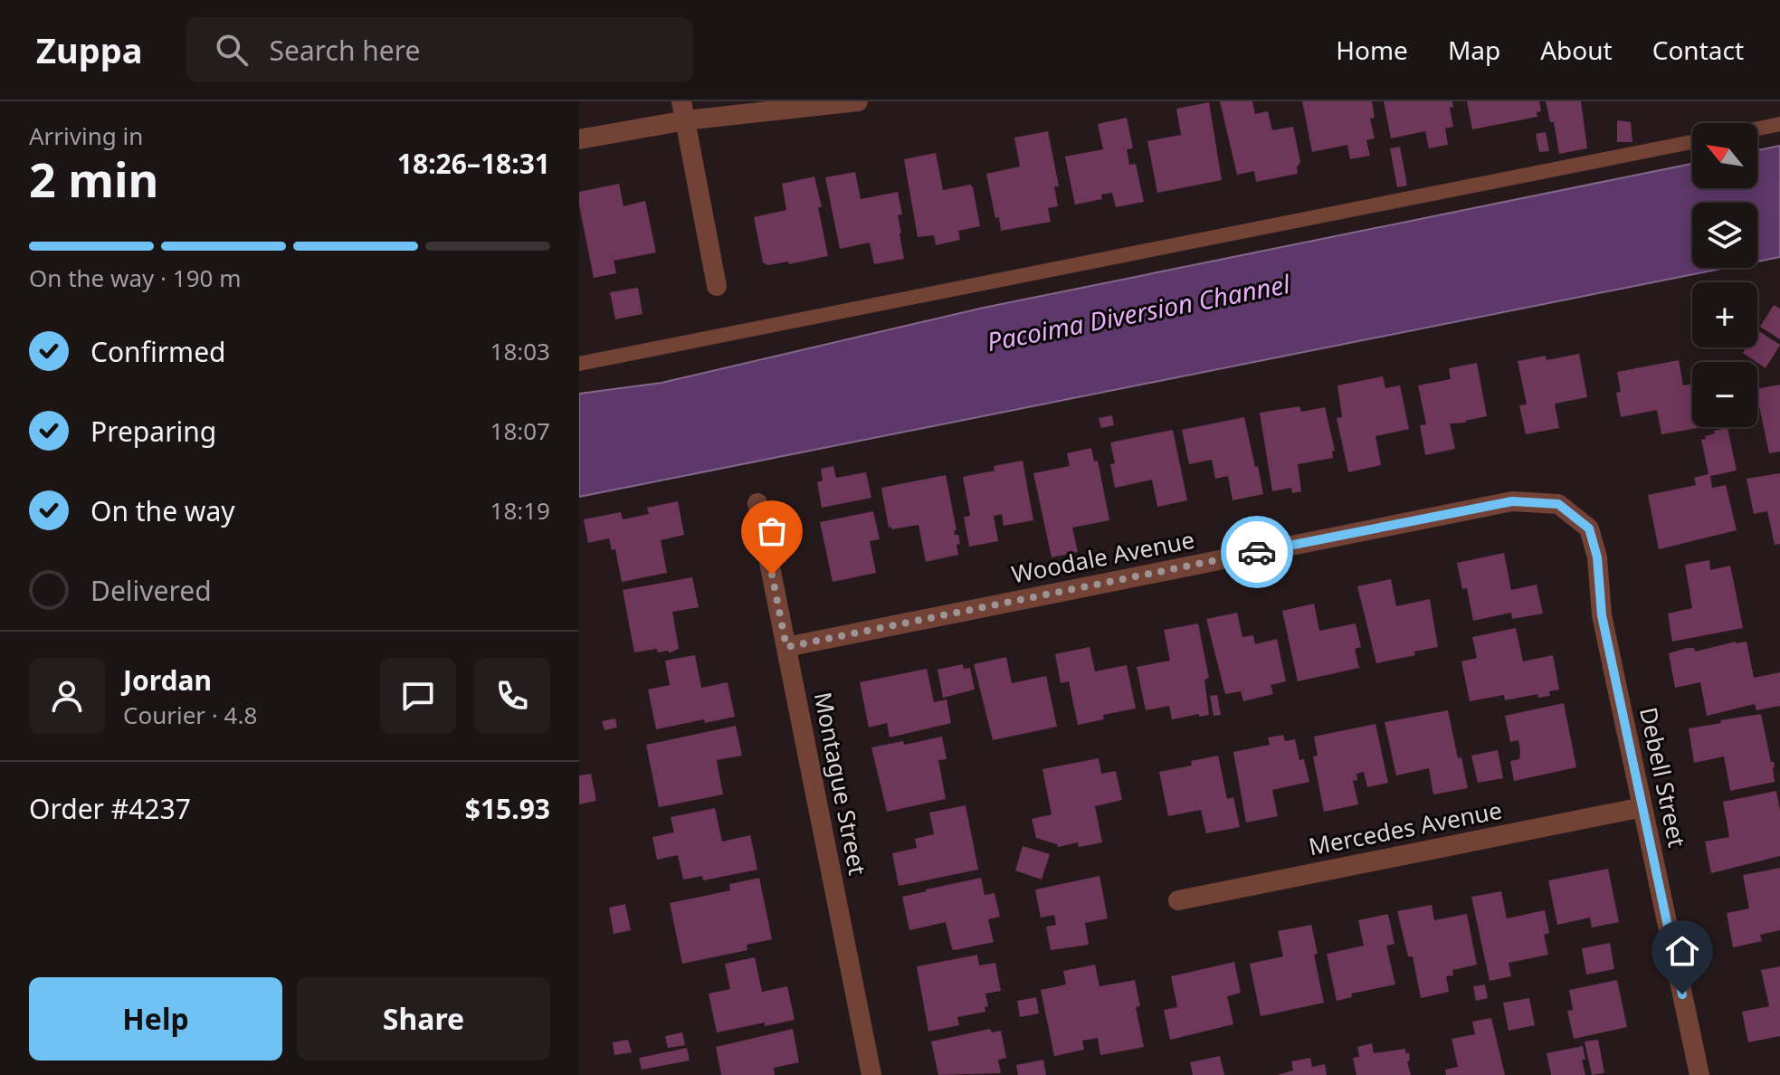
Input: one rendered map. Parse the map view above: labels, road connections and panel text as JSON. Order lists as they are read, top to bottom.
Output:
{
  "streets": {
    "street": [
      "Woodale Avenue",
      "Debell Street",
      "Montague Street",
      "Mercedes Avenue"
    ]
  },
  "crossings": [
    ["Woodale Avenue", "Debell Street"],
    ["Woodale Avenue", "Montague Street"],
    ["Debell Street", "Mercedes Avenue"]
  ],
  "water": ["Pacoima Diversion Channel"],
  "north": "top left",
  "page": {
    "header": "Zuppa",
    "search": "Search here",
    "nav": [
      "Home",
      "Map",
      "About",
      "Contact"
    ],
    "heading": ["2 min", "Arriving in", "18:26–18:31"],
    "panel": [
      "Jordan",
      "Courier · 4.8",
      "Order #4237",
      "$15.93"
    ],
    "map_buttons": ["+", "−"],
    "bar": "On the way · 190 m",
    "list": [
      ["Confirmed", "18:03"],
      ["Preparing", "18:07"],
      ["On the way", "18:19"],
      "Delivered"
    ],
    "buttons": ["Help", "Share"]
  }
}
